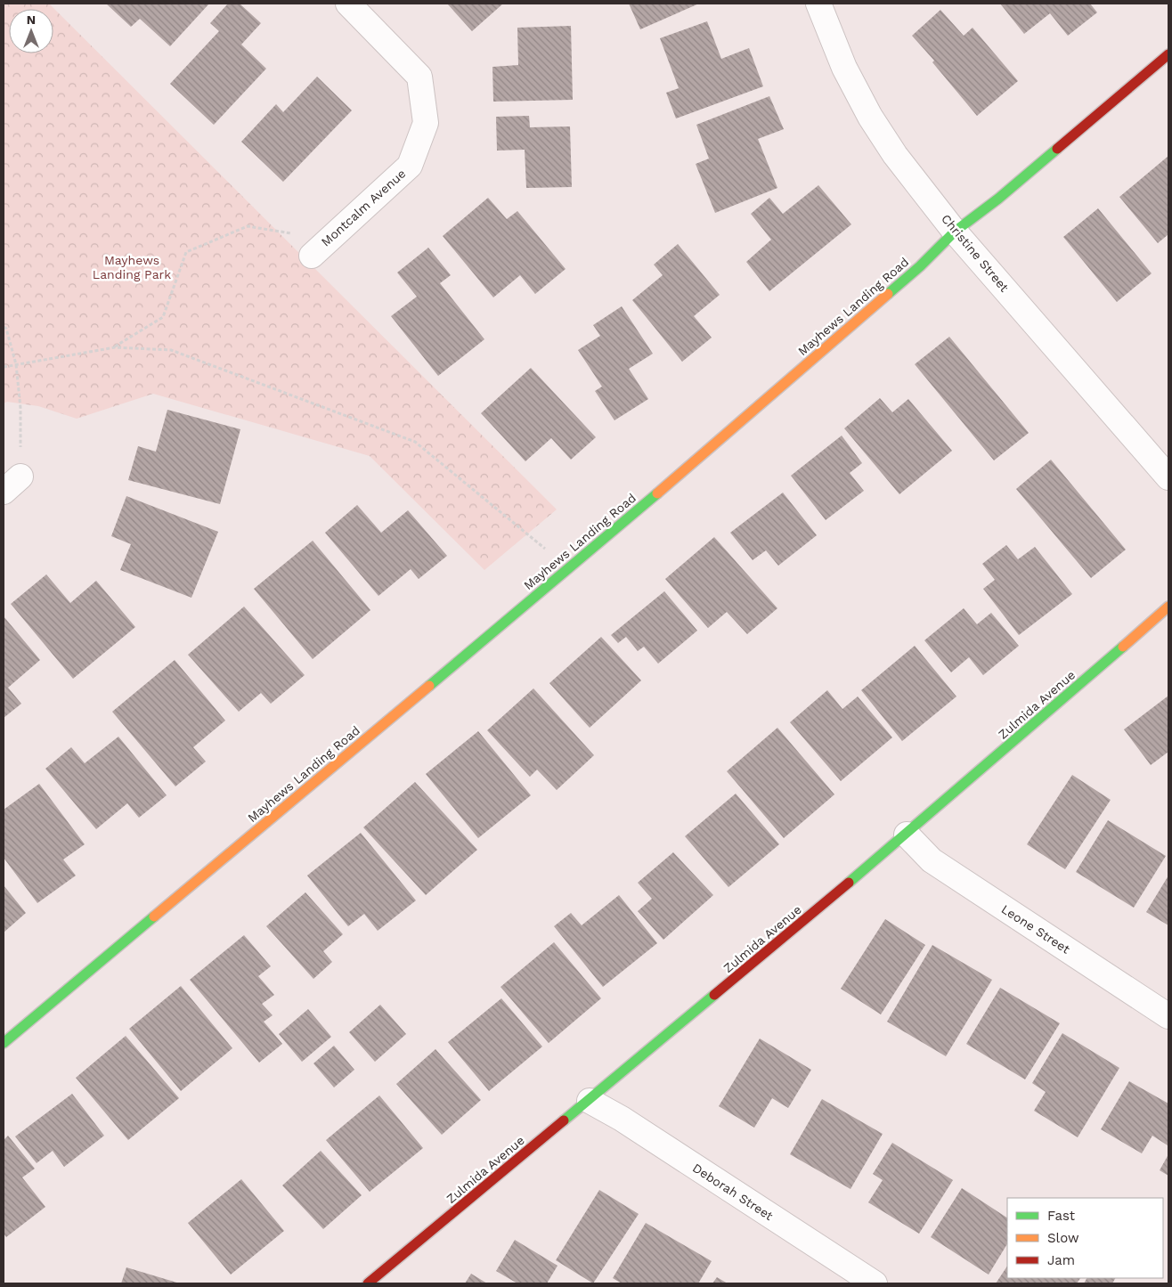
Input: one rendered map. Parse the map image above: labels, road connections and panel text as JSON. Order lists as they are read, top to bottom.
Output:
{
  "streets": {
    "street": [
      "Montcalm Avenue",
      "Christine Street",
      "Mayhews Landing Road",
      "Zulmida Avenue",
      "Leone Street",
      "Deborah Street"
    ]
  },
  "crossings": [
    ["Christine Street", "Mayhews Landing Road"],
    ["Zulmida Avenue", "Leone Street"],
    ["Zulmida Avenue", "Deborah Street"]
  ],
  "parks": ["Mayhews Landing Park"],
  "legend": ["Fast", "Slow", "Jam"],
  "north": "top"
}
